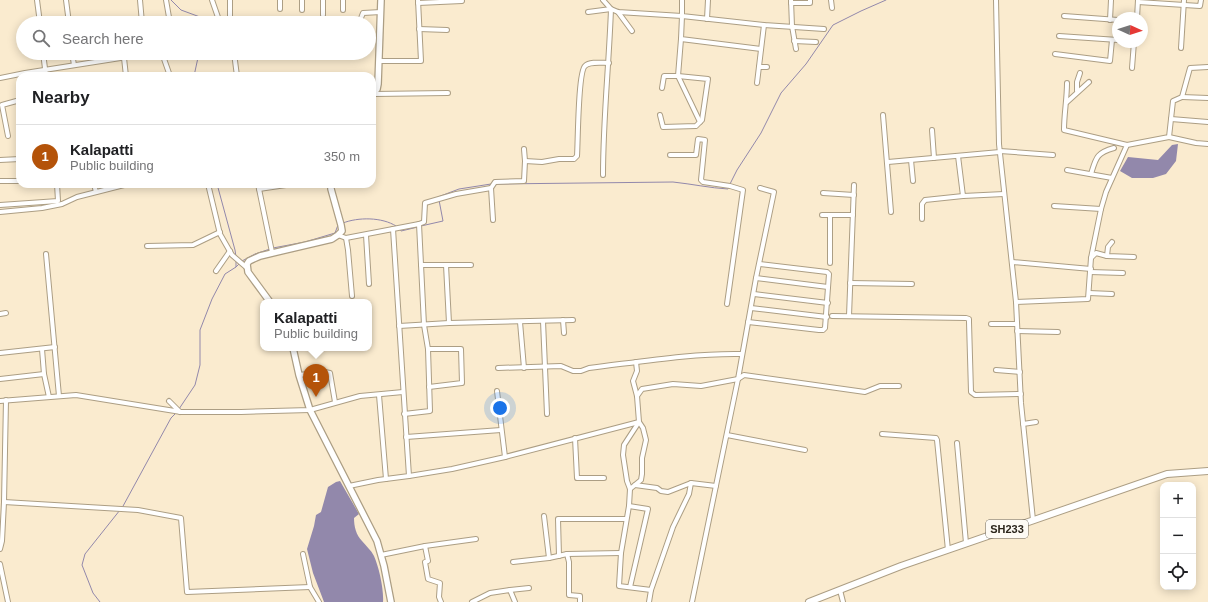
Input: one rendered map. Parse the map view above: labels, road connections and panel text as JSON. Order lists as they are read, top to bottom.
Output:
{
  "streets": {
    "main road": ["SH233"]
  },
  "north": "right",
  "page": {
    "search": "Search here",
    "heading": "Nearby",
    "list": [
      {
        "mark": "1",
        "name": "Kalapatti",
        "note": "Public building",
        "value": "350 m"
      }
    ],
    "popup": ["Kalapatti", "Public building"],
    "pins": "1",
    "map_buttons": ["+", "−"]
  }
}
